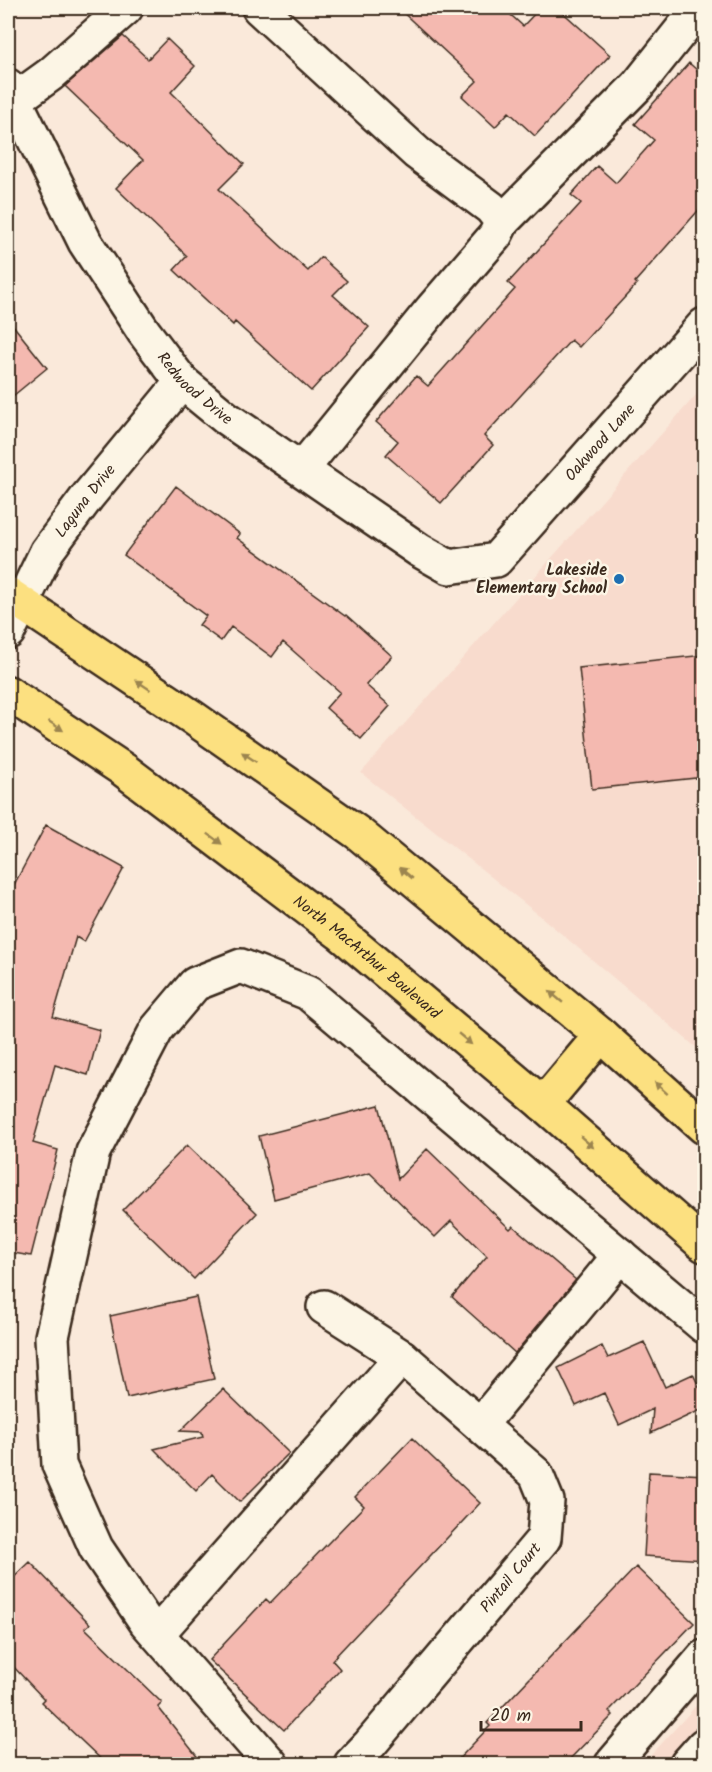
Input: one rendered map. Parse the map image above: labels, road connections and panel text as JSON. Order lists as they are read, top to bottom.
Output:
{
  "streets": {
    "main road": ["North MacArthur Boulevard"],
    "street": [
      "Redwood Drive",
      "Oakwood Lane",
      "Laguna Drive",
      "Pintail Court"
    ]
  },
  "crossings": [
    ["Redwood Drive", "Oakwood Lane"],
    ["Redwood Drive", "Laguna Drive"]
  ],
  "places": ["Lakeside Elementary School"],
  "scale_bar": "20 m"
}
